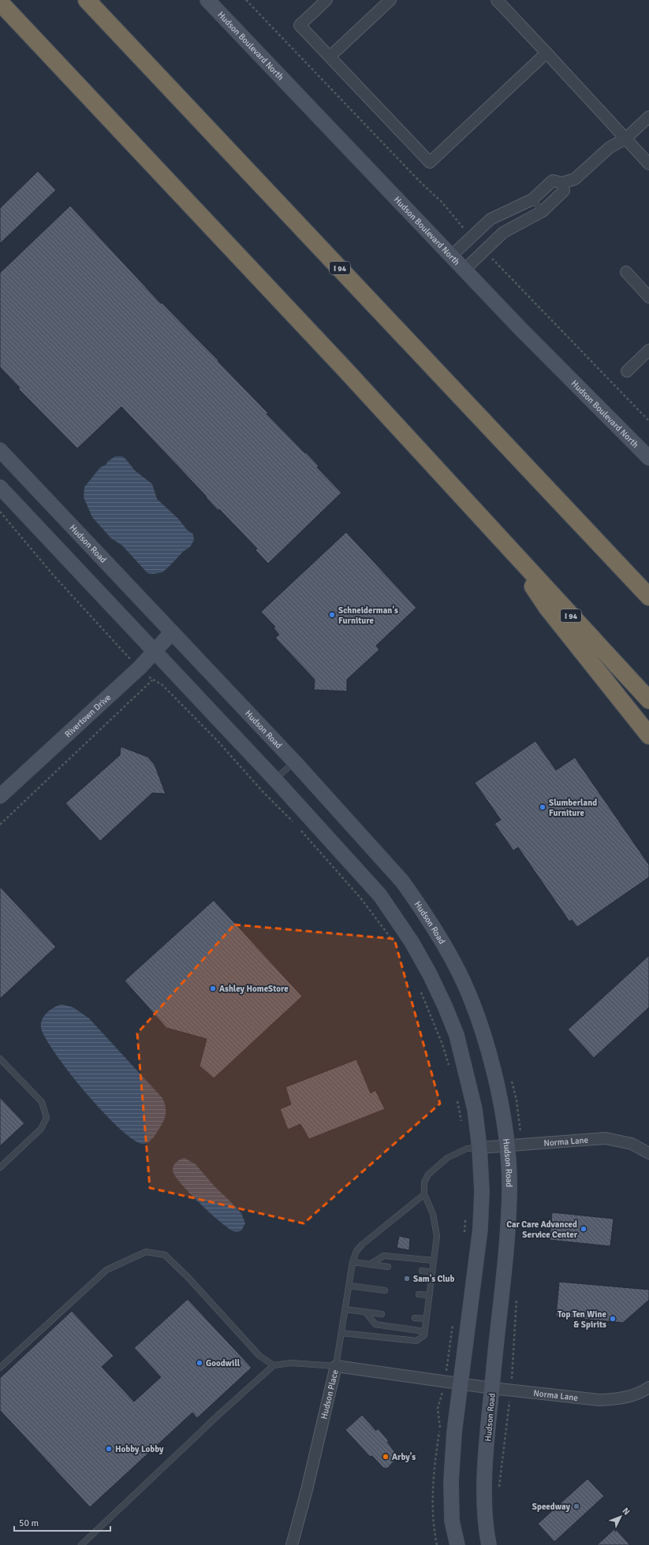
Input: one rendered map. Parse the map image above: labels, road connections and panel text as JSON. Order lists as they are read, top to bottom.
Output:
{
  "streets": {
    "highway": ["I 94"],
    "street": [
      "Hudson Boulevard North",
      "Hudson Road",
      "Rivertown Drive",
      "Norma Lane",
      "Hudson Place"
    ]
  },
  "crossings": [
    ["Hudson Road", "Rivertown Drive"],
    ["Hudson Road", "Norma Lane"],
    ["Norma Lane", "Hudson Place"]
  ],
  "places": [
    "Schneiderman's Furniture",
    "Slumberland Furniture",
    "Ashley HomeStore",
    "Car Care Advanced Service Center",
    "Sam's Club",
    "Top Ten Wine & Spirits",
    "Goodwill",
    "Hobby Lobby",
    "Arby's",
    "Speedway"
  ],
  "scale_bar": "50 m",
  "north": "top right"
}
